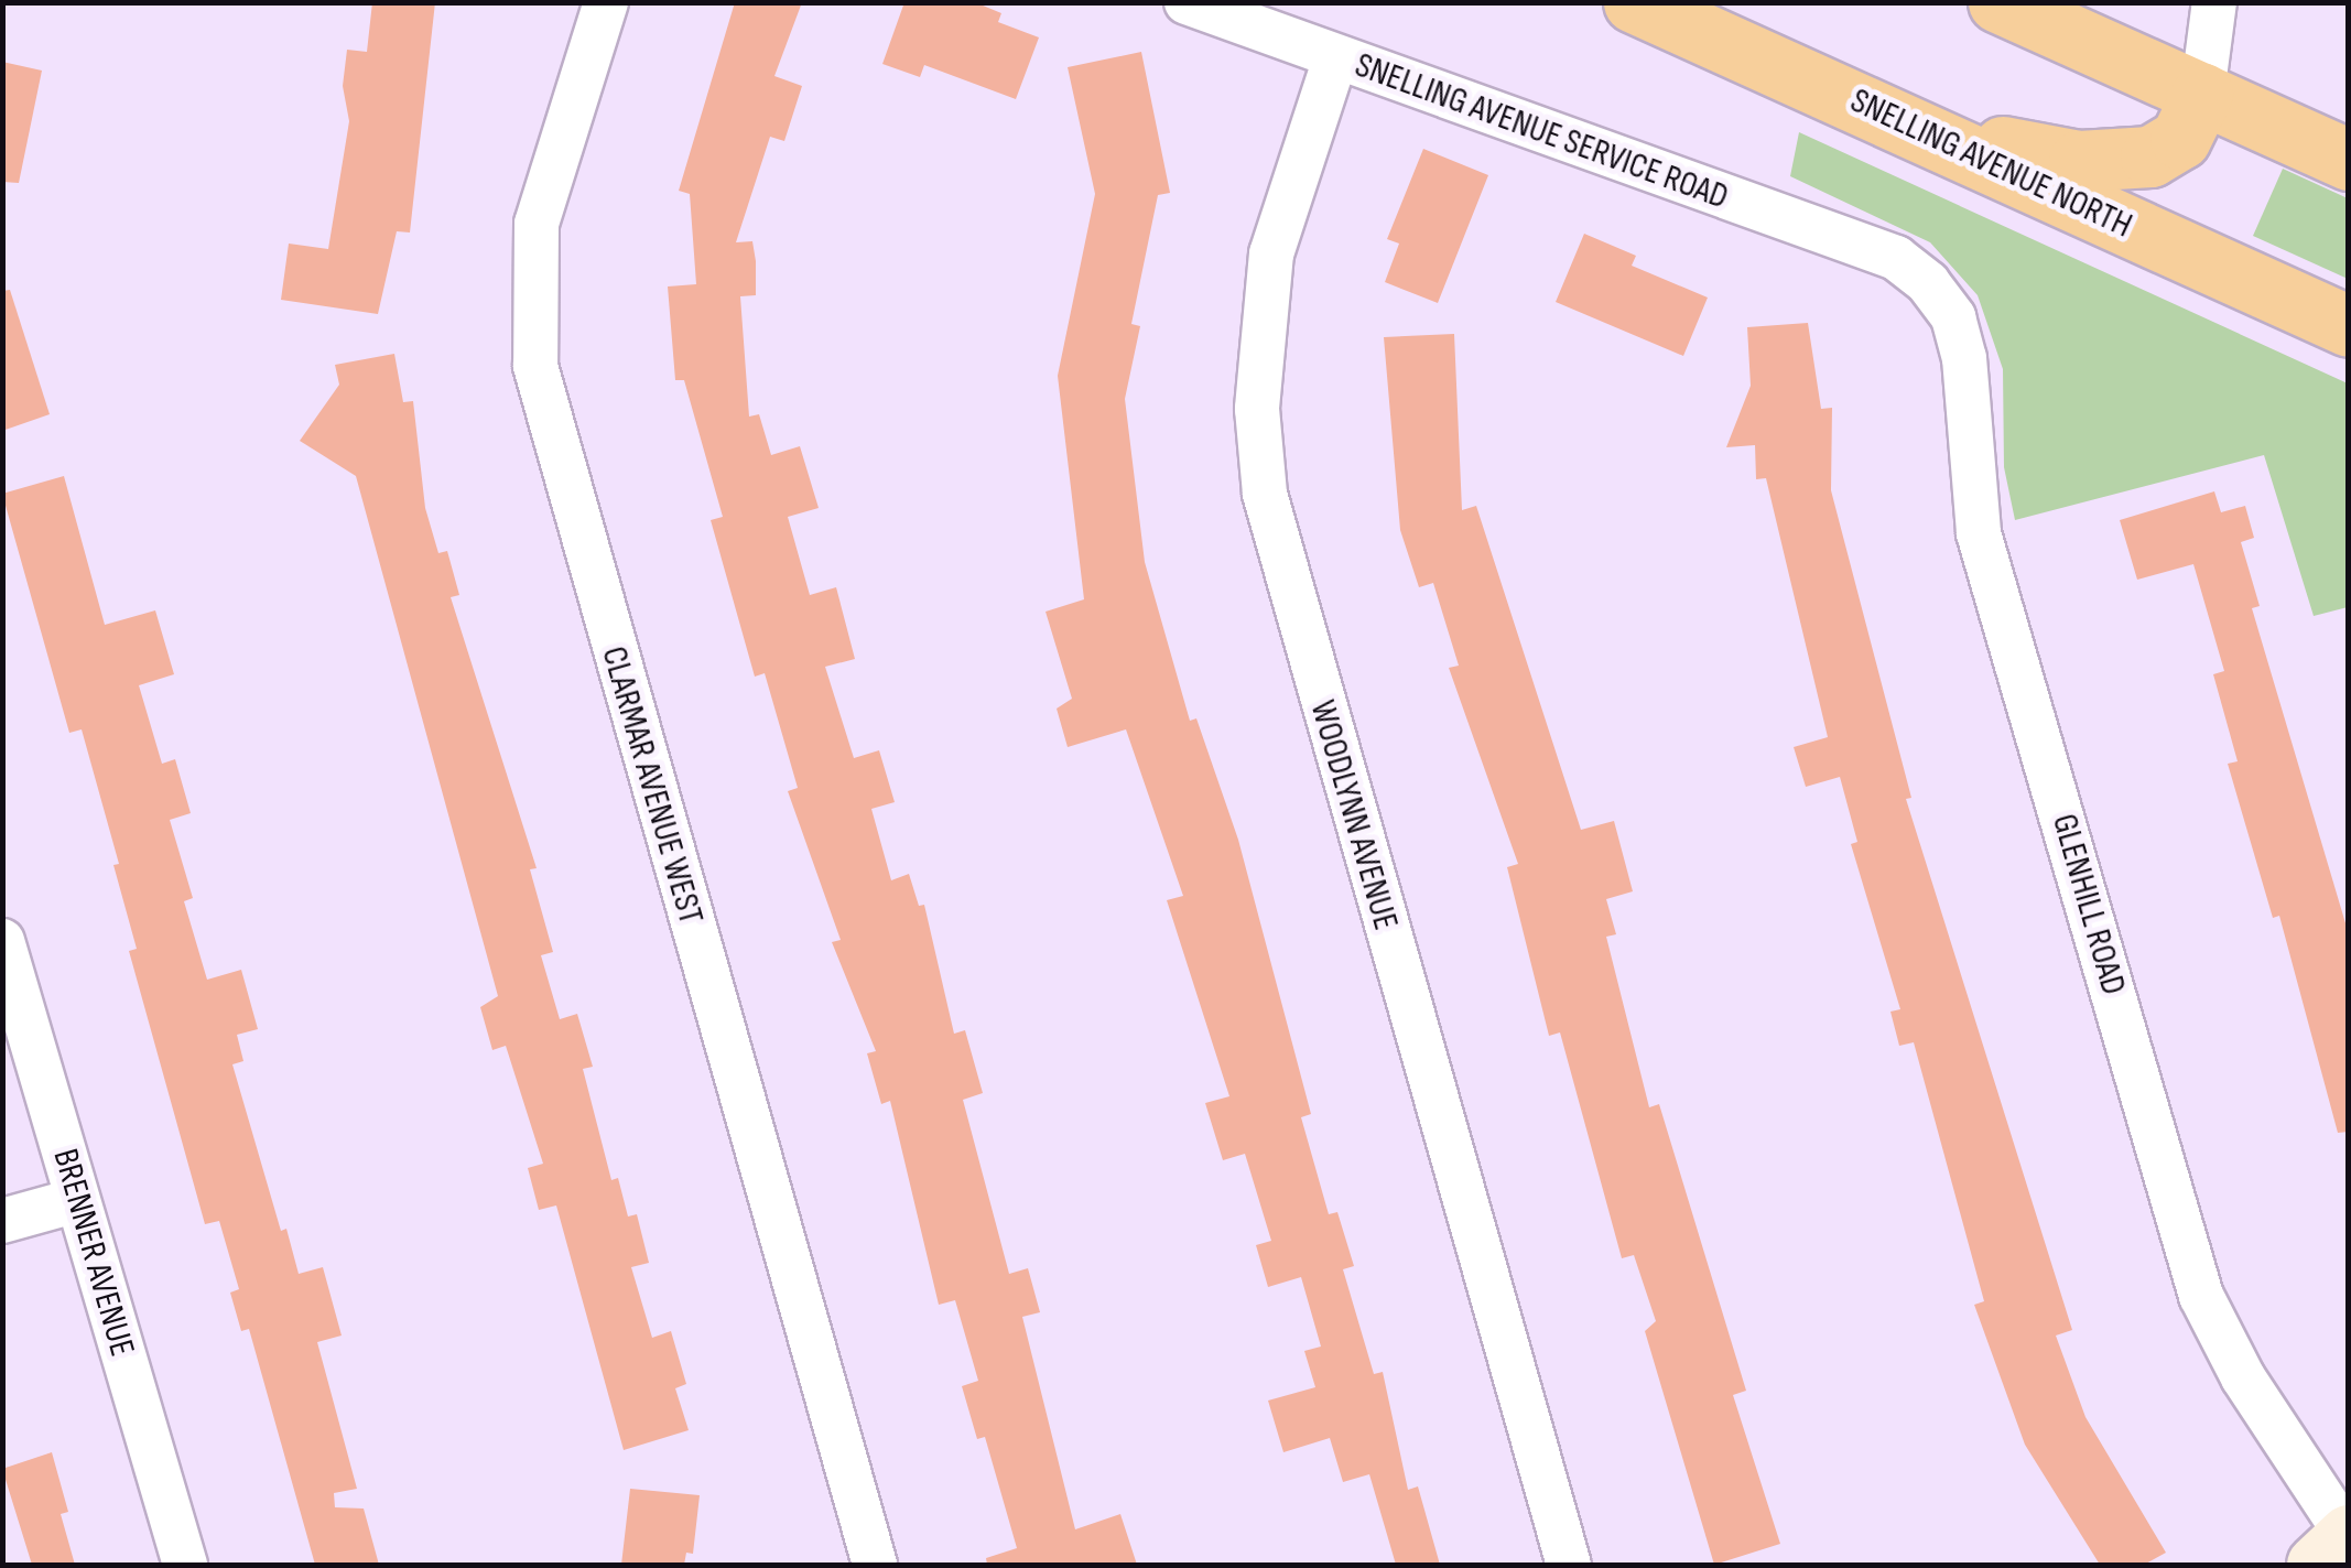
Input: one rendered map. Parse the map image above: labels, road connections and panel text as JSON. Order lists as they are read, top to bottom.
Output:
{
  "streets": {
    "highway": ["SNELLING AVENUE NORTH"],
    "street": [
      "SNELLING AVENUE SERVICE ROAD",
      "CLARMAR AVENUE WEST",
      "WOODLYNN AVENUE",
      "GLENHILL ROAD",
      "BRENNER AVENUE"
    ]
  },
  "crossings": [
    ["SNELLING AVENUE SERVICE ROAD", "WOODLYNN AVENUE"],
    ["SNELLING AVENUE SERVICE ROAD", "GLENHILL ROAD"]
  ]
}
